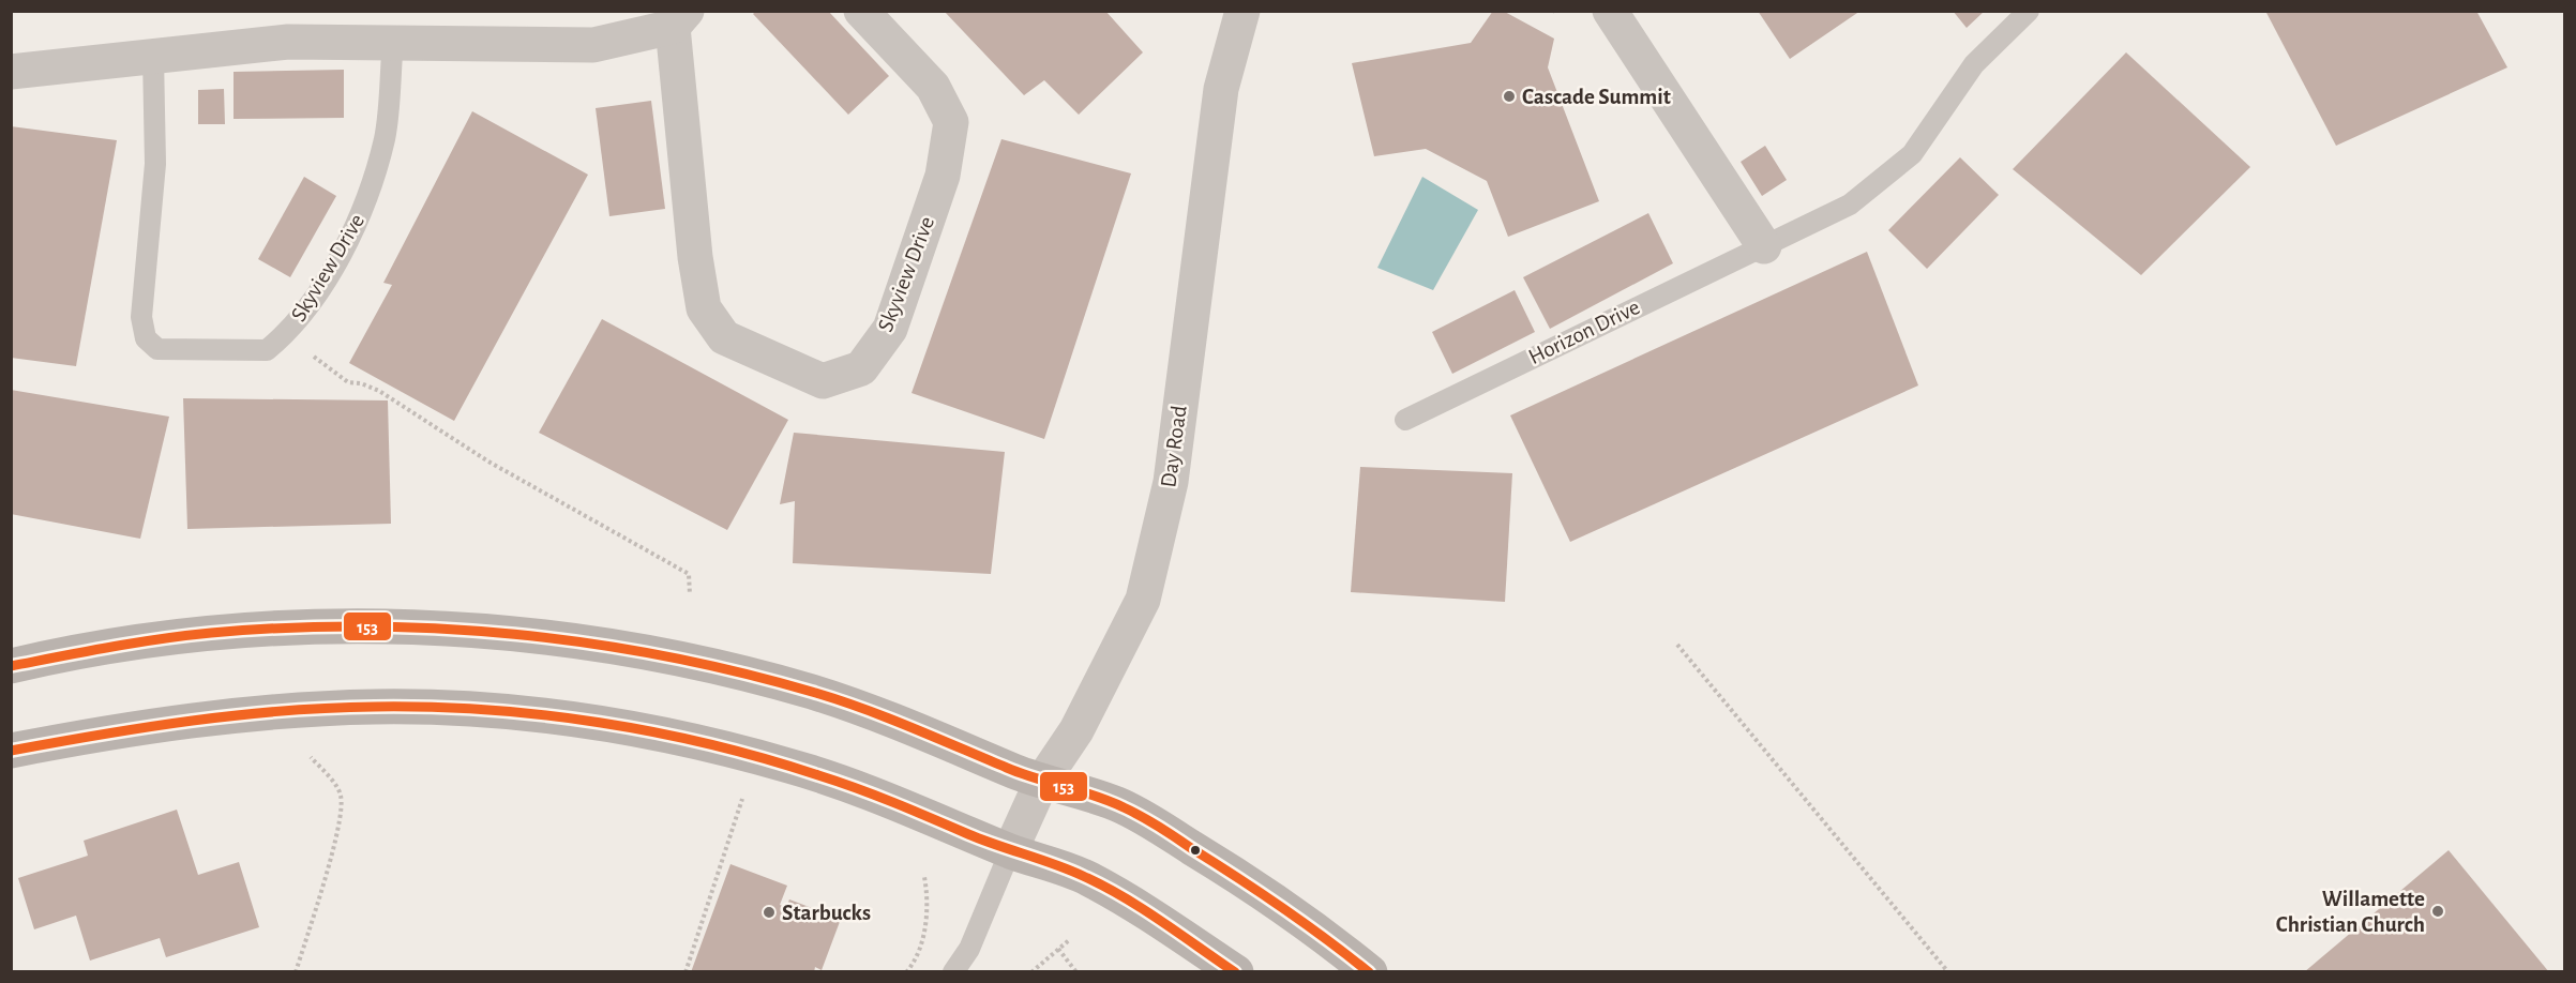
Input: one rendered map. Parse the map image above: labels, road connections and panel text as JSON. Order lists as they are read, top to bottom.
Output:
{
  "streets": {
    "street": ["Skyview Drive", "Day Road"],
    "lane": ["Horizon Drive"]
  },
  "places": ["Cascade Summit", "Willamette Christian Church", "Starbucks"],
  "lines": ["transit line 153"]
}
